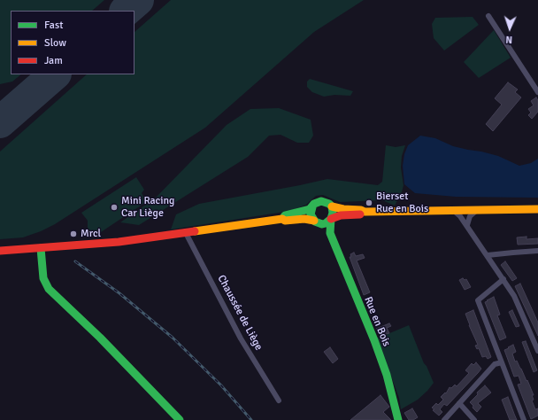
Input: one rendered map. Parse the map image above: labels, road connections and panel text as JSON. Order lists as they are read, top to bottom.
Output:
{
  "streets": {
    "main road": ["Rue en Bois"],
    "street": ["Chaussée de Liège"]
  },
  "places": ["Bierset Rue en Bois", "Mini Racing Car Liège", "Mrcl"],
  "legend": ["Fast", "Slow", "Jam"],
  "north": "bottom"
}
